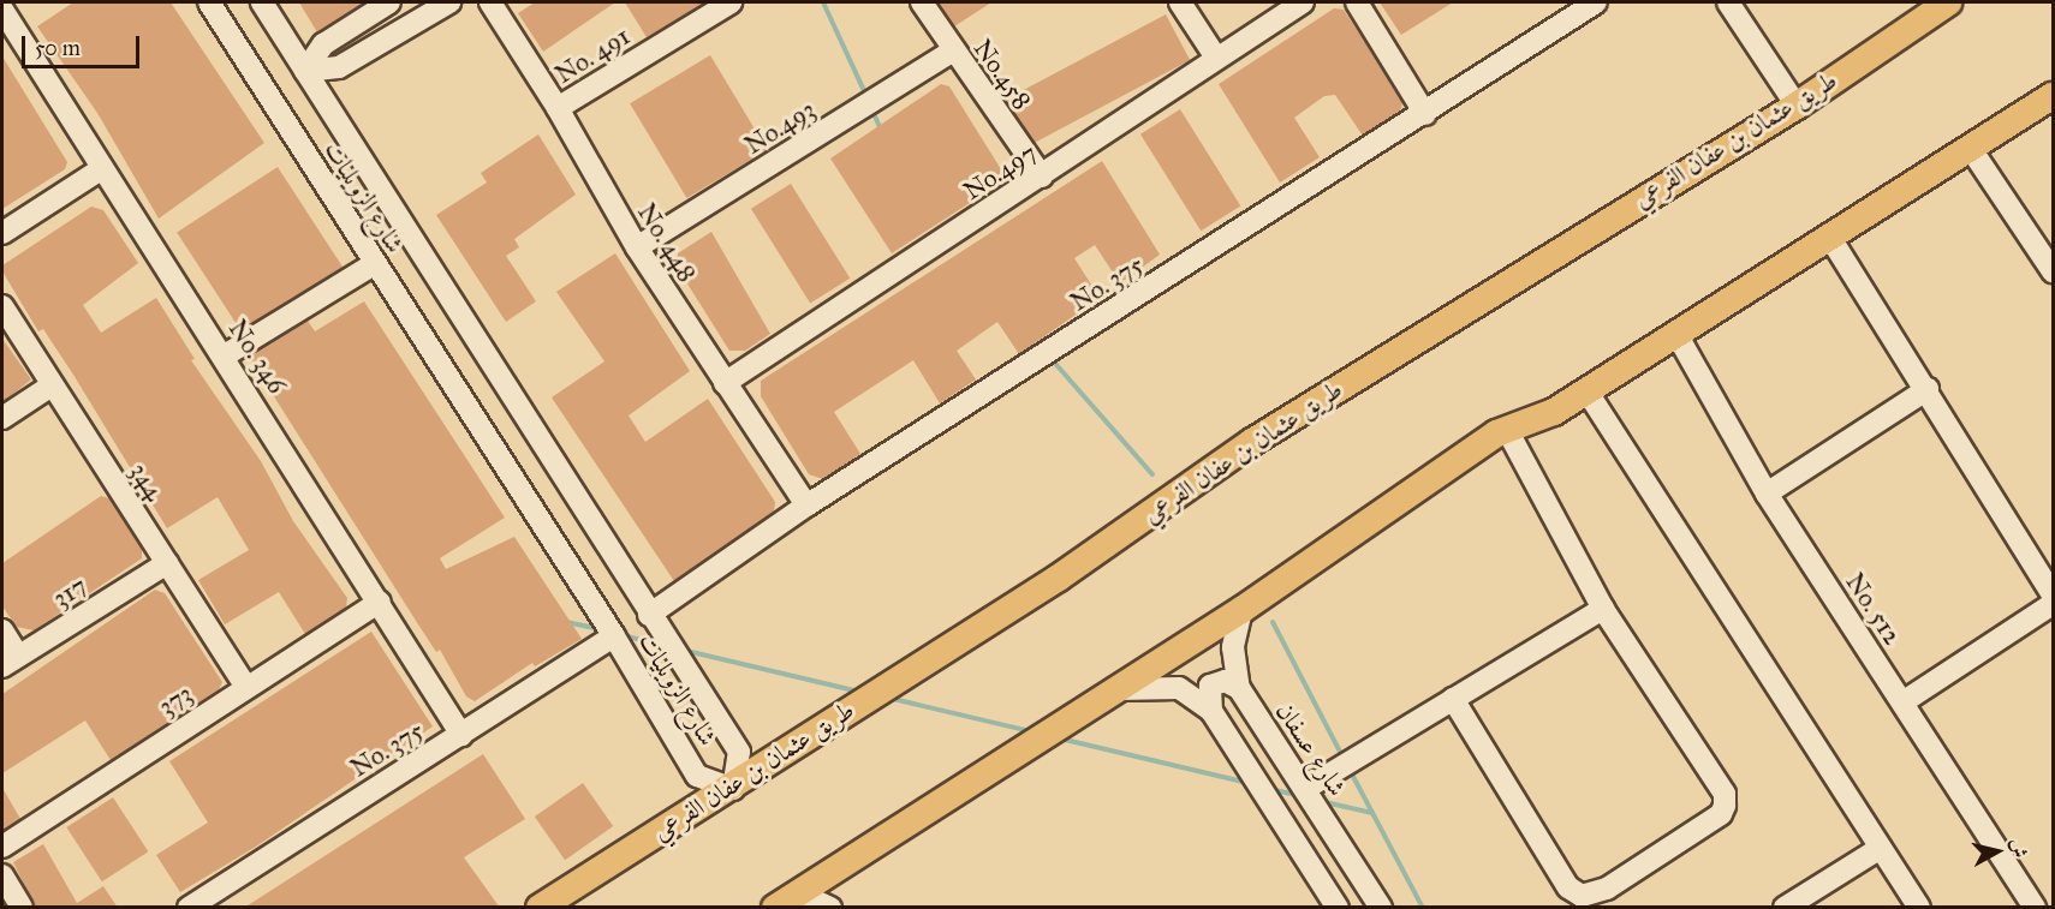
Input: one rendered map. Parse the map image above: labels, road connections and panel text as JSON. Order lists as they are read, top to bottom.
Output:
{
  "streets": {
    "main road": ["طريق عثمان بن عفان الفرعي"],
    "street": [
      "No. 491",
      "No.458",
      "No.493",
      "No.497",
      "شارع الزويليات",
      "No. 448",
      "No. 375",
      "No. 346",
      "344",
      "317",
      "No. 512",
      "373",
      "شارع عسفان"
    ]
  },
  "crossings": [
    ["No. 491", "No. 448"],
    ["No.458", "No.493"],
    ["No.458", "No.497"],
    ["No.493", "No. 448"],
    ["طريق عثمان بن عفان الفرعي", "شارع الزويليات"],
    ["No.497", "No. 448"],
    ["شارع الزويليات", "No. 375"],
    ["No. 448", "No. 375"],
    ["No. 375", "No. 346"],
    ["No. 346", "373"],
    ["344", "317"],
    ["344", "373"]
  ],
  "scale_bar": "50 m",
  "north": "right"
}
